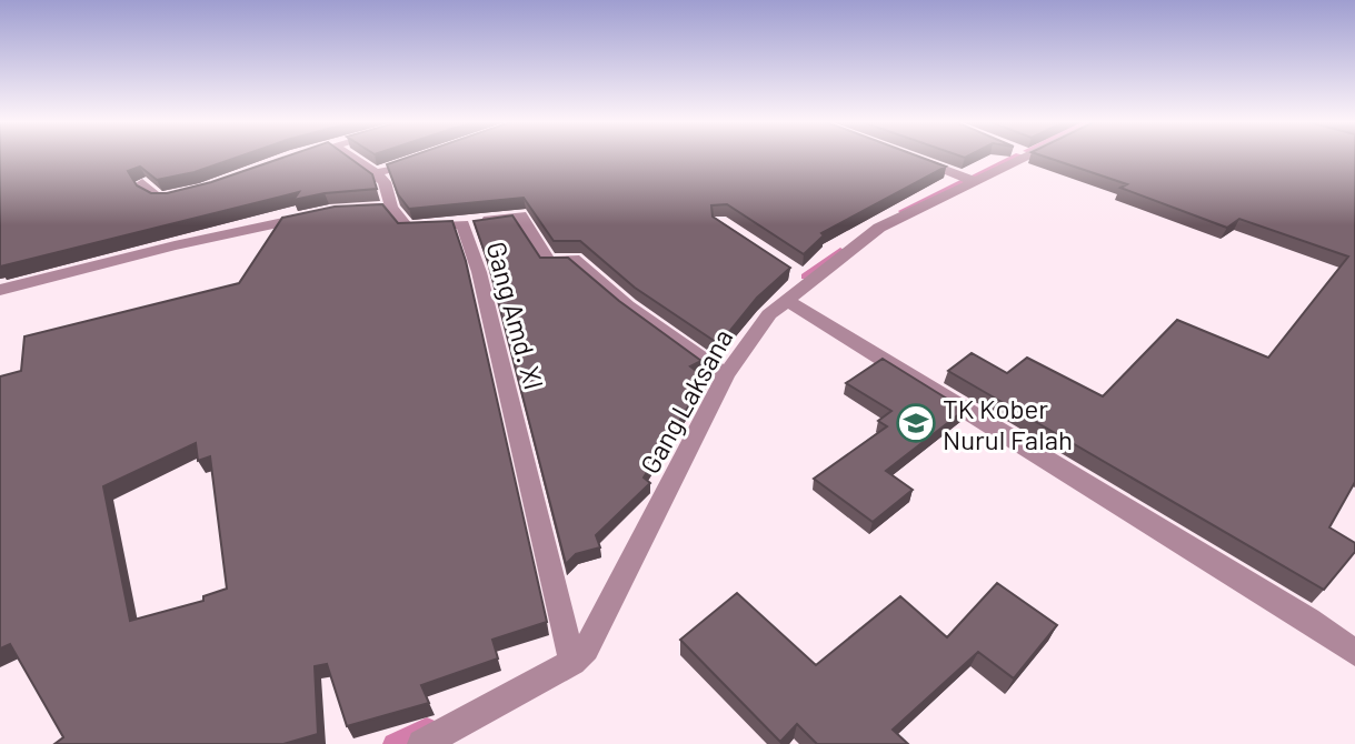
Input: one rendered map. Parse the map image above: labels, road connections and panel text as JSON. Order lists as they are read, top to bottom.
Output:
{
  "streets": {
    "street": ["Gang Amd. XI", "Gang Laksana"]
  },
  "crossings": [
    ["Gang Amd. XI", "Gang Laksana"]
  ],
  "places": {
    "school or university": ["TK Kober Nurul Falah"]
  }
}
